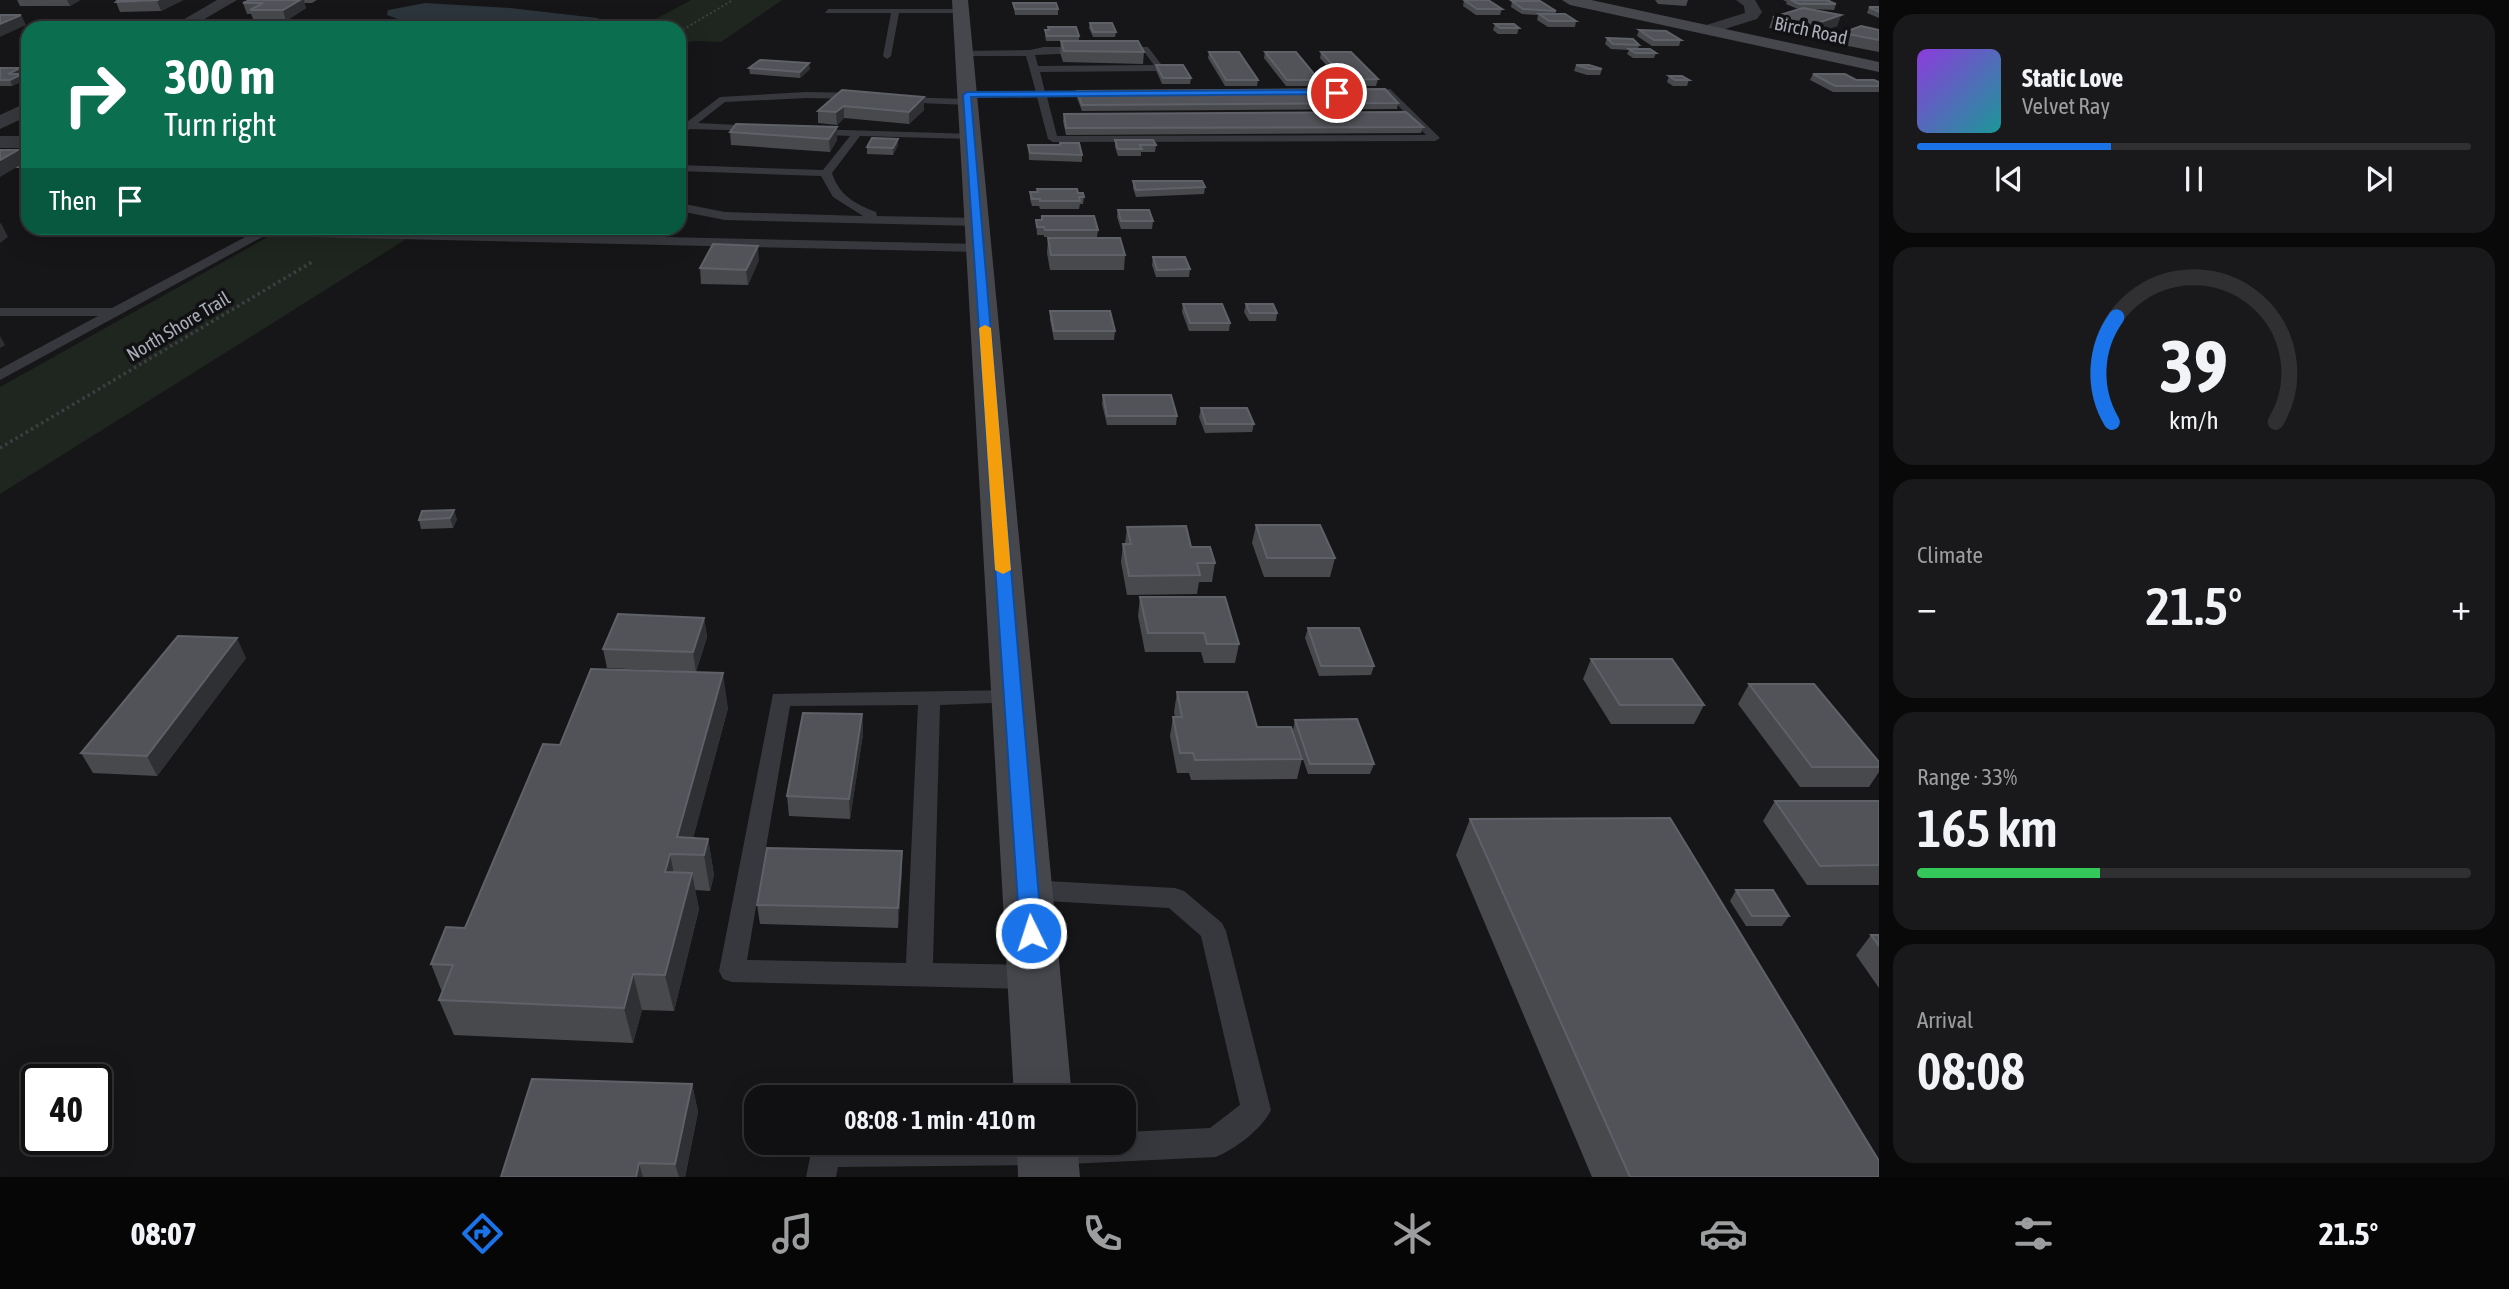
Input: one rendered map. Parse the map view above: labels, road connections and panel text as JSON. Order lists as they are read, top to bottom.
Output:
{
  "streets": {
    "street": ["Birch Road"],
    "path": ["North Shore Trail"]
  },
  "page": {
    "turn": ["300 m", "Turn right"],
    "song": ["Static Love", "Velvet Ray"],
    "then": "Then",
    "tile": [
      "Climate",
      ["Range · 33%", "165 km"],
      ["Arrival", "08:08"]
    ],
    "heat": ["−", "21.5°", "+"],
    "limit": "40",
    "trip": "08:08 · 1 min · 410 m",
    "tabs": ["08:07", "21.5°"],
    "gauge": ["39", "km/h"]
  }
}
